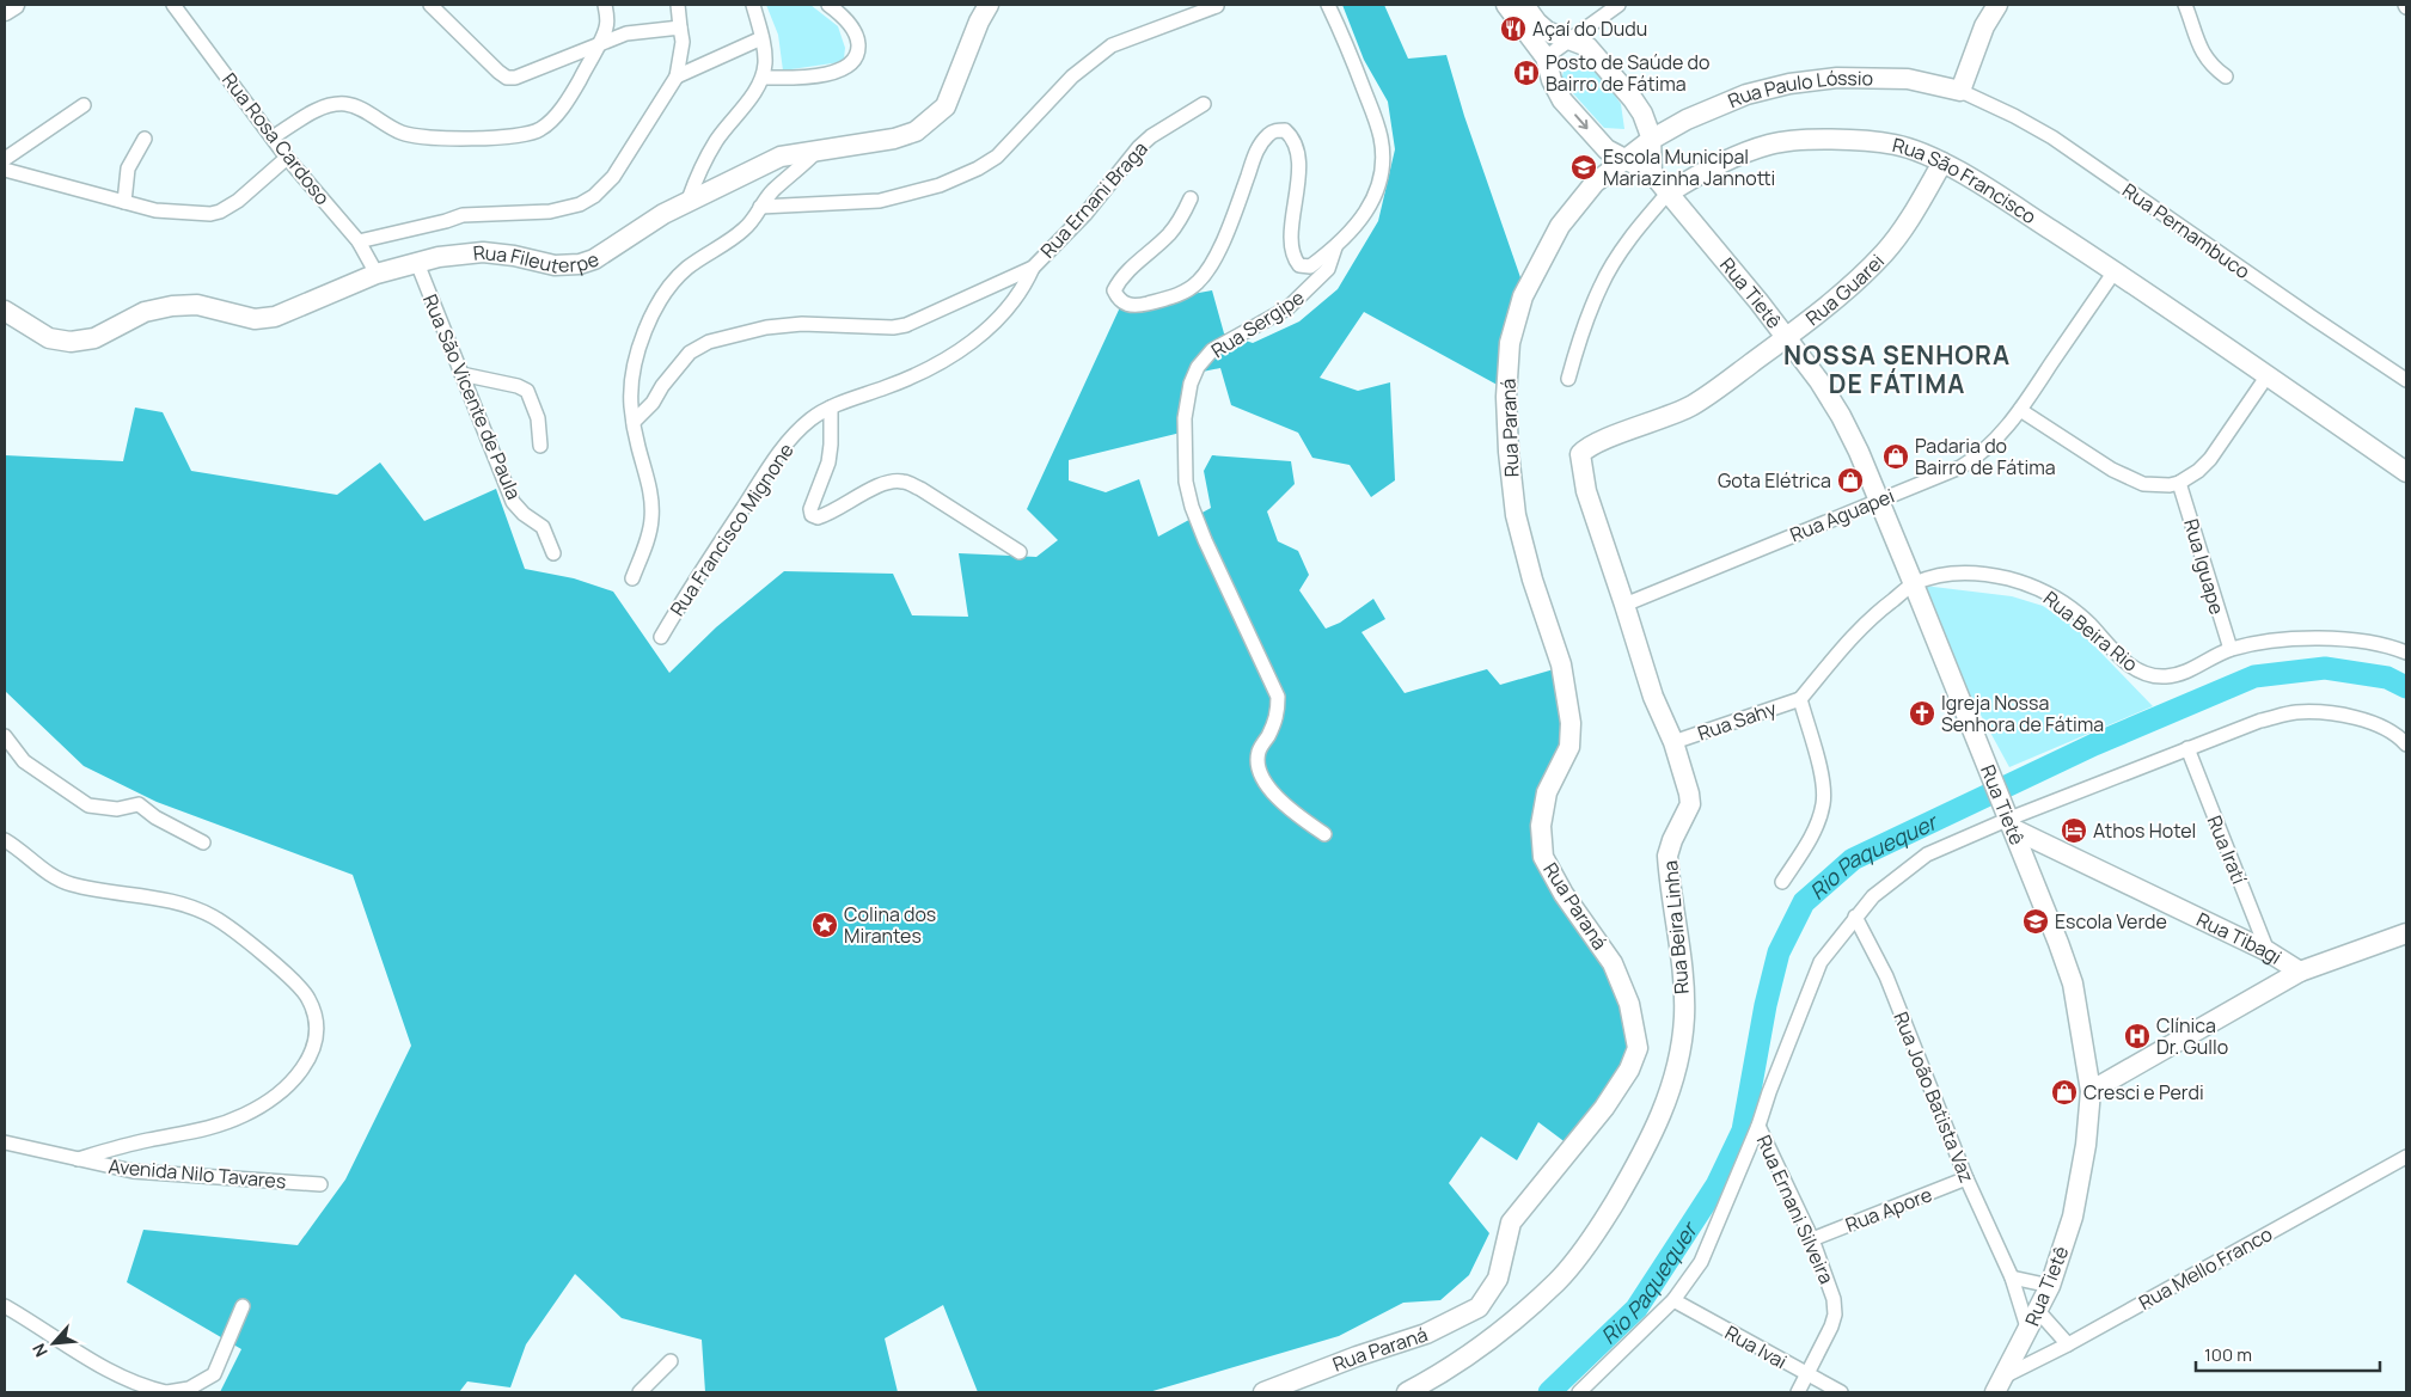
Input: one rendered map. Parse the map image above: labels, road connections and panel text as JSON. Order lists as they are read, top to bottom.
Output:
{
  "streets": {
    "street": [
      "Rua Paulo Lóssio",
      "Rua Rosa Cardoso",
      "Rua São Francisco",
      "Rua Ernani Braga",
      "Rua Pernambuco",
      "Rua Fileuterpe",
      "Rua Guarei",
      "Rua Tietê",
      "Rua Sergipe",
      "Rua São Vicente de Paula",
      "Rua Paraná",
      "Rua Aguapei",
      "Rua Francisco Mignone",
      "Rua Iguape",
      "Rua Beira Rio",
      "Rua Sahy",
      "Rua Iratí",
      "Rua Beira Linha",
      "Rua Tibagi",
      "Rua João Batista Vaz",
      "Avenida Nilo Tavares",
      "Rua Ernani Silveira",
      "Rua Apore",
      "Rua Mello Franco",
      "Rua Ivai"
    ]
  },
  "crossings": [
    ["Rua Paulo Lóssio", "Rua Pernambuco"],
    ["Rua Paulo Lóssio", "Rua Paraná"],
    ["Rua Rosa Cardoso", "Rua Fileuterpe"],
    ["Rua São Francisco", "Rua Guarei"],
    ["Rua São Francisco", "Rua Tietê"],
    ["Rua São Francisco", "Rua Aguapei"],
    ["Rua Ernani Braga", "Rua Francisco Mignone"],
    ["Rua Fileuterpe", "Rua São Vicente de Paula"],
    ["Rua Guarei", "Rua Tietê"],
    ["Rua Guarei", "Rua Beira Linha"],
    ["Rua Tietê", "Rua Paraná"],
    ["Rua Tietê", "Rua Aguapei"],
    ["Rua Tietê", "Rua Beira Rio"],
    ["Rua Tietê", "Rua Tibagi"],
    ["Rua Tietê", "Rua João Batista Vaz"],
    ["Rua Tietê", "Rua Mello Franco"],
    ["Rua Aguapei", "Rua Beira Linha"],
    ["Rua Iguape", "Rua Beira Rio"],
    ["Rua Beira Rio", "Rua Sahy"],
    ["Rua Sahy", "Rua Beira Linha"],
    ["Rua Iratí", "Rua Tibagi"],
    ["Rua João Batista Vaz", "Rua Apore"],
    ["Rua Ernani Silveira", "Rua Apore"],
    ["Rua Ernani Silveira", "Rua Ivai"]
  ],
  "districts": ["NOSSA SENHORA DE FÁTIMA"],
  "water": ["Rio Paquequer"],
  "places": {
    "restaurant": ["Açaí do Dudu"],
    "hospital": ["Posto de Saúde do Bairro de Fátima", "Clínica Dr. Gullo"],
    "school or university": ["Escola Municipal Mariazinha Jannotti", "Escola Verde"],
    "shop": ["Padaria do Bairro de Fátima", "Gota Elétrica", "Cresci e Perdi"],
    "church": ["Igreja Nossa Senhora de Fátima"],
    "hotel": ["Athos Hotel"],
    "place": ["Colina dos Mirantes"]
  },
  "scale_bar": "100 m",
  "north": "bottom left"
}
